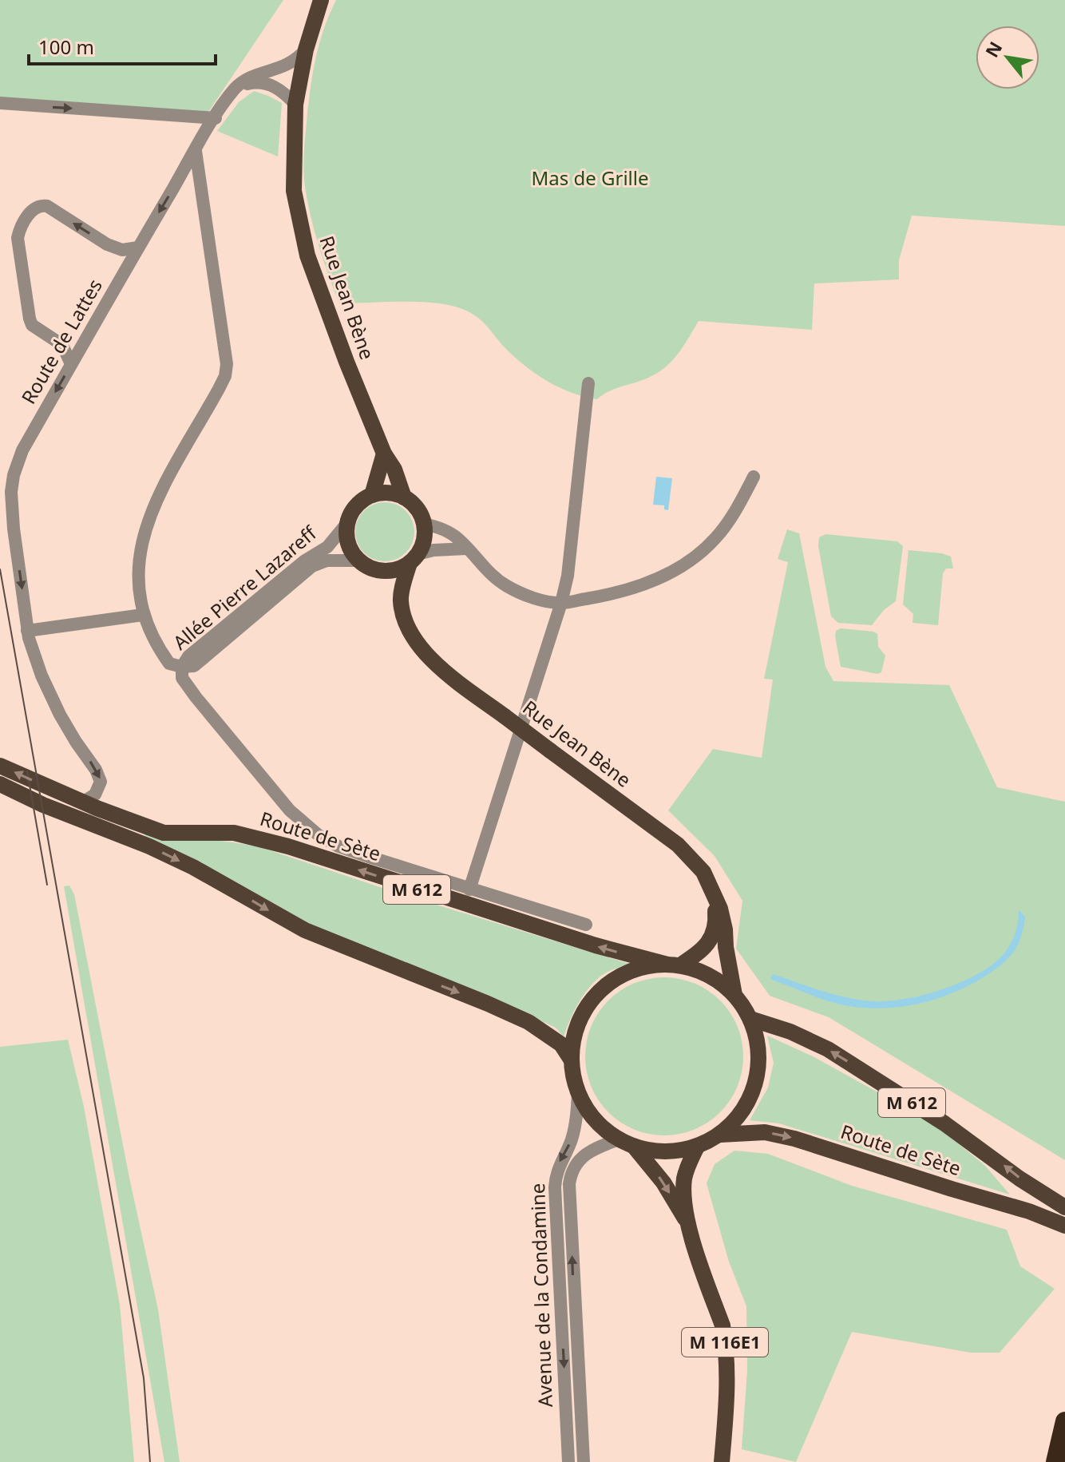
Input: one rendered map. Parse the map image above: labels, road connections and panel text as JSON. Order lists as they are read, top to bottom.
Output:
{
  "streets": {
    "main road": [
      "Rue Jean Bène",
      "Route de Sète",
      "M 612",
      "M 116E1"
    ],
    "street": ["Route de Lattes", "Allée Pierre Lazareff", "Avenue de la Condamine"]
  },
  "crossings": [
    ["Rue Jean Bène", "Route de Lattes"],
    ["Rue Jean Bène", "Allée Pierre Lazareff"],
    ["Rue Jean Bène", "Route de Sète"],
    ["Rue Jean Bène", "Avenue de la Condamine"],
    ["Rue Jean Bène", "M 116E1"],
    ["Route de Lattes", "Route de Sète"],
    ["Route de Sète", "Avenue de la Condamine"],
    ["Route de Sète", "M 116E1"],
    ["Avenue de la Condamine", "M 116E1"]
  ],
  "one_way": ["Route de Lattes"],
  "parks": ["Mas de Grille"],
  "scale_bar": "100 m",
  "north": "top left"
}
